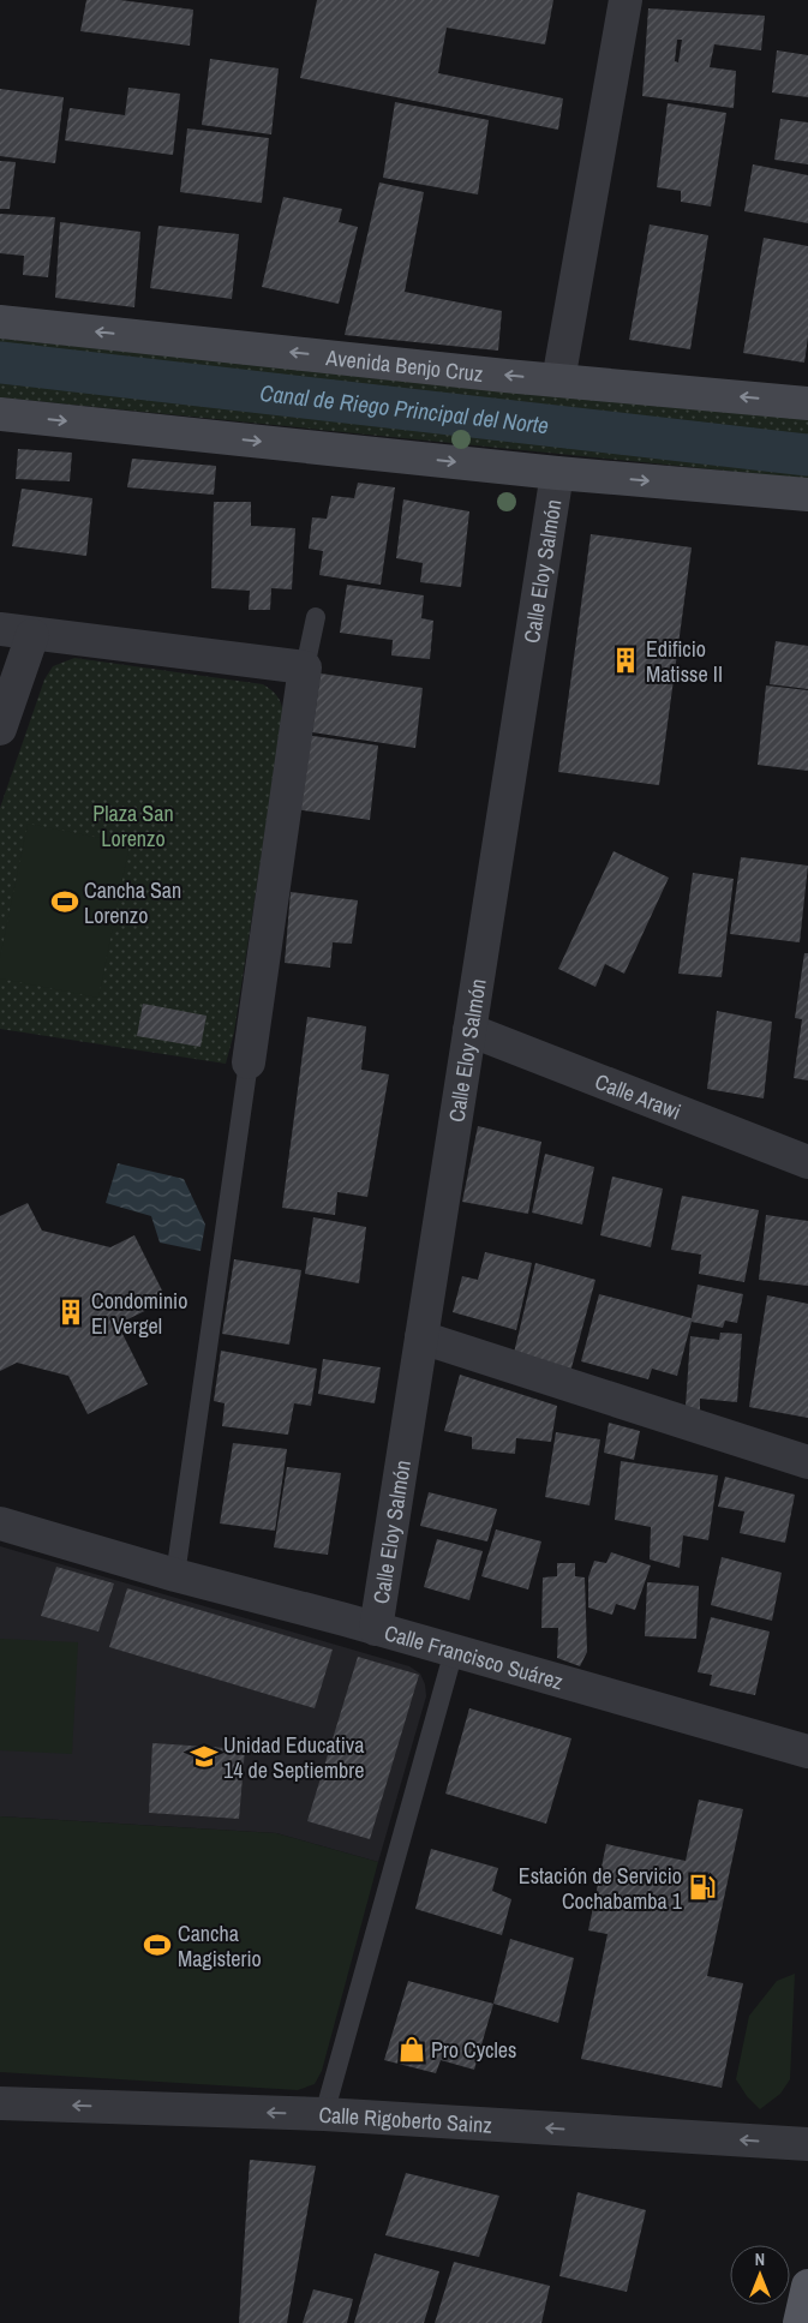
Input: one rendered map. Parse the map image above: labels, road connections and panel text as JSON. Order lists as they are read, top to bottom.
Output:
{
  "streets": {
    "street": [
      "Avenida Benjo Cruz",
      "Calle Eloy Salmón",
      "Calle Arawi",
      "Calle Francisco Suárez",
      "Calle Rigoberto Sainz"
    ]
  },
  "crossings": [
    ["Calle Eloy Salmón", "Calle Arawi"],
    ["Calle Eloy Salmón", "Calle Francisco Suárez"]
  ],
  "one_way": ["Calle Rigoberto Sainz"],
  "water": ["Canal de Riego Principal del Norte"],
  "parks": ["Plaza San Lorenzo"],
  "places": {
    "building": ["Edificio Matisse II", "Condominio El Vergel"],
    "sports": ["Cancha San Lorenzo", "Cancha Magisterio"],
    "school or university": ["Unidad Educativa 14 de Septiembre"],
    "fuel station": ["Estación de Servicio Cochabamba 1"],
    "shop": ["Pro Cycles"]
  },
  "north": "top"
}
